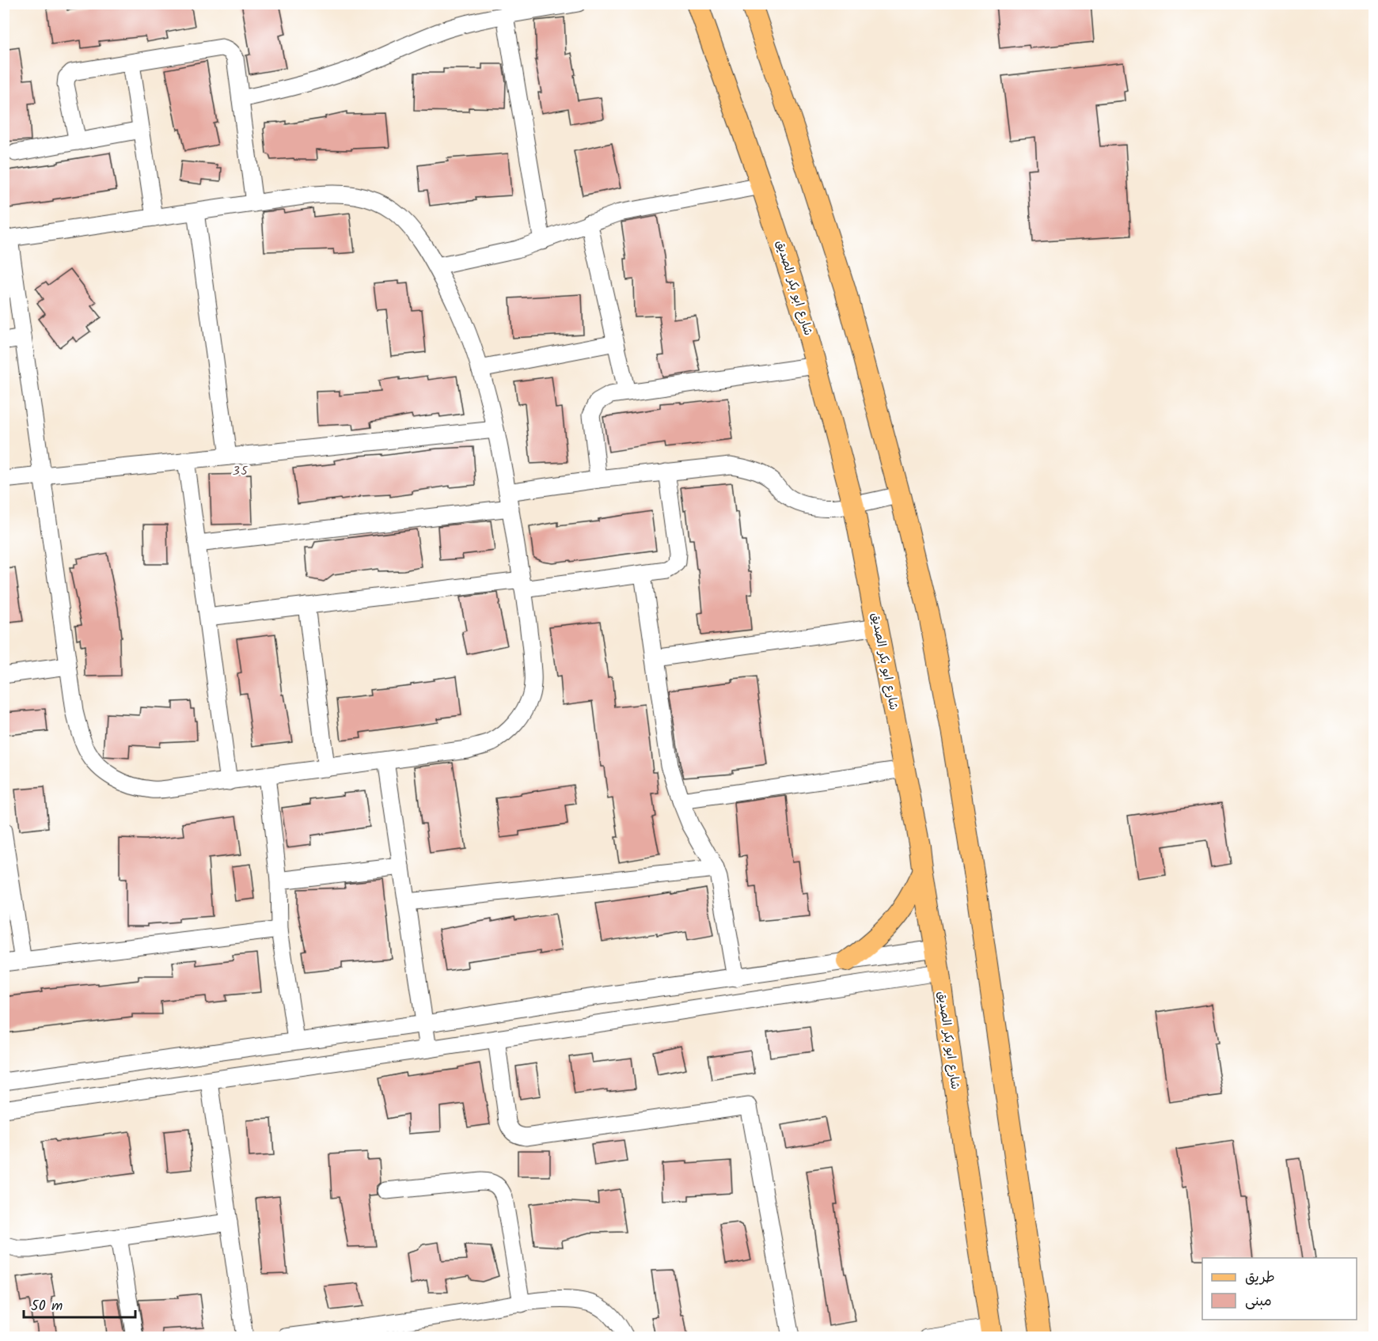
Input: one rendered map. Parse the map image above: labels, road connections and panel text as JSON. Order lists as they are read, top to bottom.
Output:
{
  "streets": {
    "main road": ["شارع ابو بكر الصديق"]
  },
  "districts": ["35"],
  "legend": ["طريق", "مبنى"],
  "scale_bar": "50 m"
}
